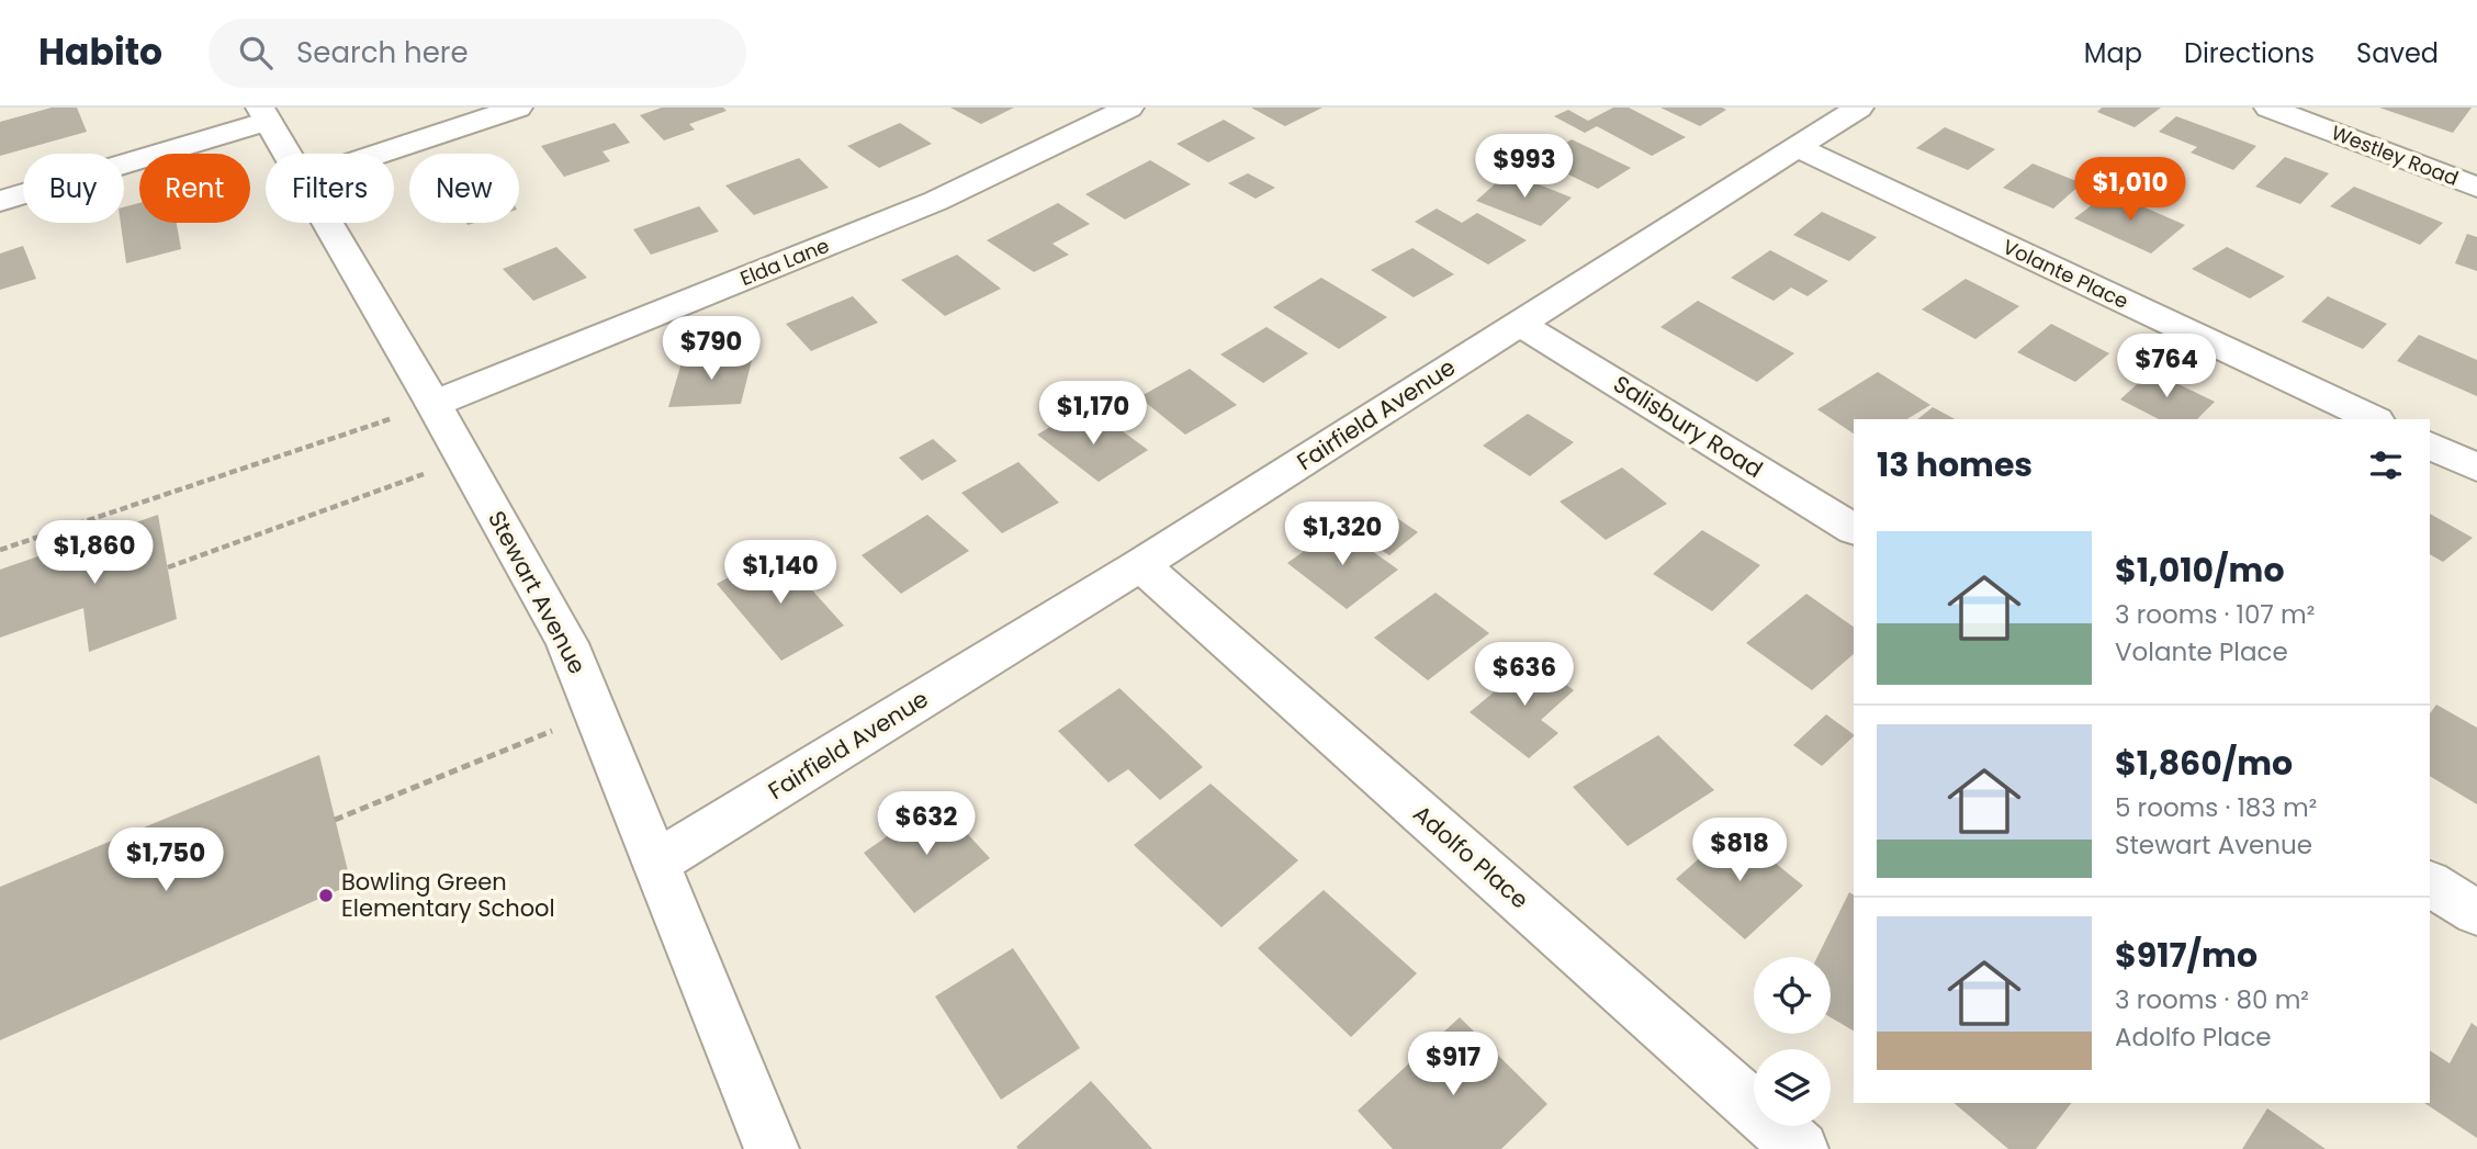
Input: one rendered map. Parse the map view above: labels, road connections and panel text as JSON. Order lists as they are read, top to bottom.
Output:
{
  "streets": {
    "street": [
      "Westley Road",
      "Elda Lane",
      "Volante Place",
      "Fairfield Avenue",
      "Salisbury Road",
      "Stewart Avenue",
      "Adolfo Place"
    ]
  },
  "crossings": [
    ["Elda Lane", "Stewart Avenue"],
    ["Volante Place", "Fairfield Avenue"],
    ["Fairfield Avenue", "Salisbury Road"],
    ["Fairfield Avenue", "Stewart Avenue"],
    ["Fairfield Avenue", "Adolfo Place"]
  ],
  "places": ["Bowling Green Elementary School"],
  "page": {
    "header": "Habito",
    "search": "Search here",
    "nav": ["Map", "Directions", "Saved"],
    "price": [
      "$993",
      "$1,010",
      "$790",
      "$764",
      "$1,170",
      "$1,320",
      "$1,860",
      "$1,140",
      "$636",
      "$632",
      "$818",
      "$1,750",
      "$917"
    ],
    "chip": [
      "Buy",
      "Rent",
      "Filters",
      "New"
    ],
    "heading": "13 homes",
    "list": [
      {
        "name": "$1,010/mo",
        "note": "3 rooms · 107 m² · Volante Place"
      },
      {
        "name": "$1,860/mo",
        "note": "5 rooms · 183 m² · Stewart Avenue"
      },
      {
        "name": "$917/mo",
        "note": "3 rooms · 80 m² · Adolfo Place"
      }
    ]
  }
}
